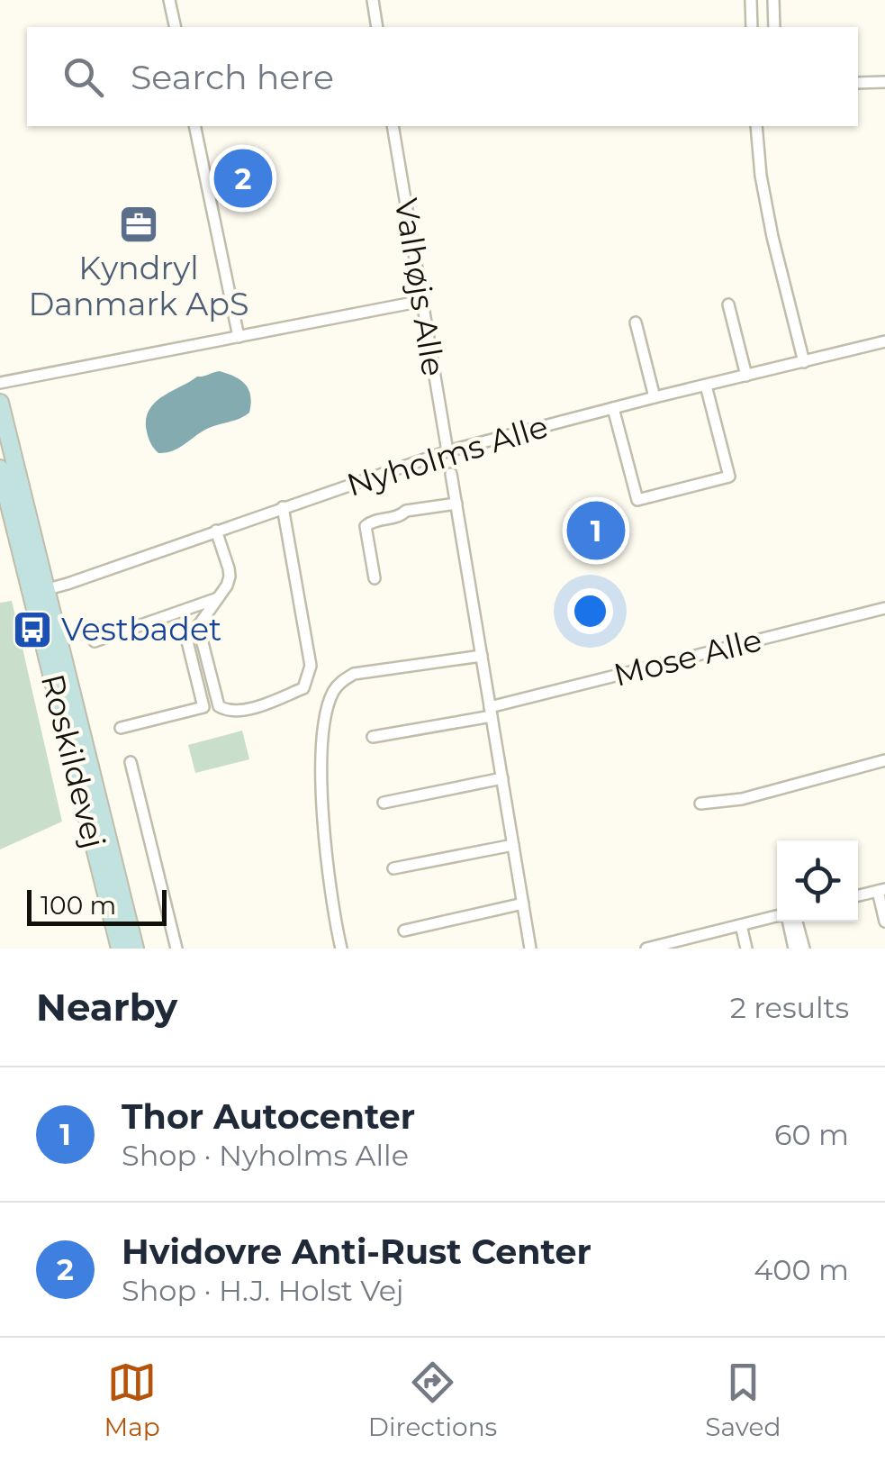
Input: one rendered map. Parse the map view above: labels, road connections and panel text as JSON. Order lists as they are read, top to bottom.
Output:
{
  "streets": {
    "main road": ["Roskildevej"],
    "street": ["Valhøjs Alle", "Nyholms Alle", "Mose Alle"]
  },
  "crossings": [
    ["Valhøjs Alle", "Nyholms Alle"],
    ["Nyholms Alle", "Roskildevej"]
  ],
  "places": {
    "office": ["Kyndryl Danmark ApS"],
    "bus stop": ["Vestbadet"]
  },
  "scale_bar": "100 m",
  "page": {
    "search": "Search here",
    "pins": ["2", "1"],
    "scale": "100 m",
    "heading": ["Nearby", "2 results"],
    "list": [
      {
        "mark": "1",
        "name": "Thor Autocenter",
        "note": "Shop · Nyholms Alle",
        "value": "60 m"
      },
      {
        "mark": "2",
        "name": "Hvidovre Anti-Rust Center",
        "note": "Shop · H.J. Holst Vej",
        "value": "400 m"
      }
    ],
    "nav": ["Map", "Directions", "Saved"]
  }
}
